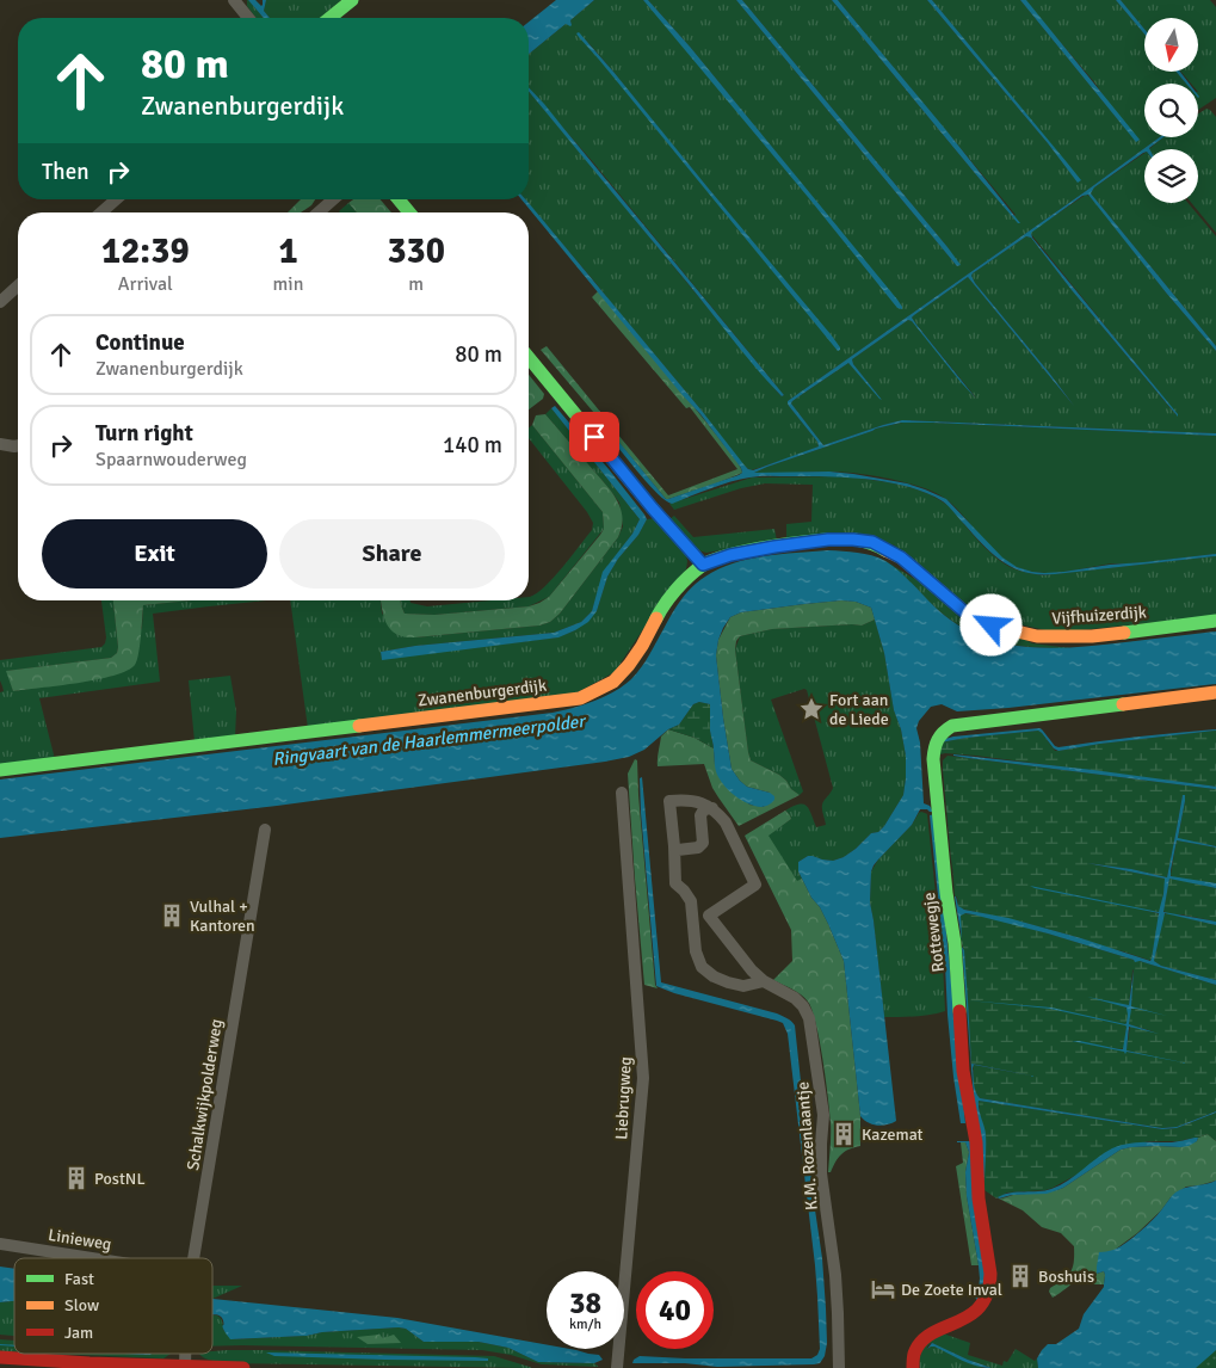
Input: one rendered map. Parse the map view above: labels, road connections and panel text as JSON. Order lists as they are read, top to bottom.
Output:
{
  "streets": {
    "street": [
      "Vijfhuizerdijk",
      "Zwanenburgerdijk",
      "Rottewegje",
      "Schalkwijkpolderweg",
      "Liebrugweg",
      "K.M. Rozenlaantje",
      "Linieweg"
    ]
  },
  "crossings": [
    ["Vijfhuizerdijk", "Zwanenburgerdijk"]
  ],
  "water": ["Ringvaart van de Haarlemmermeerpolder"],
  "places": {
    "place": ["Fort aan de Liede"],
    "building": [
      "Vulhal + Kantoren",
      "Kazemat",
      "PostNL",
      "Boshuis"
    ],
    "hotel": ["De Zoete Inval"]
  },
  "legend": ["Fast", "Slow", "Jam"],
  "north": "bottom",
  "page": {
    "turn": ["80 m", "Zwanenburgerdijk"],
    "then": "Then",
    "eta": [
      "12:39",
      "Arrival",
      "1",
      "min",
      "330",
      "m"
    ],
    "list": [
      {
        "name": "Continue",
        "note": "Zwanenburgerdijk",
        "value": "80 m"
      },
      {
        "name": "Turn right",
        "note": "Spaarnwouderweg",
        "value": "140 m"
      }
    ],
    "buttons": ["Exit", "Share"],
    "speed": "38 km/h",
    "limit": "40"
  }
}
